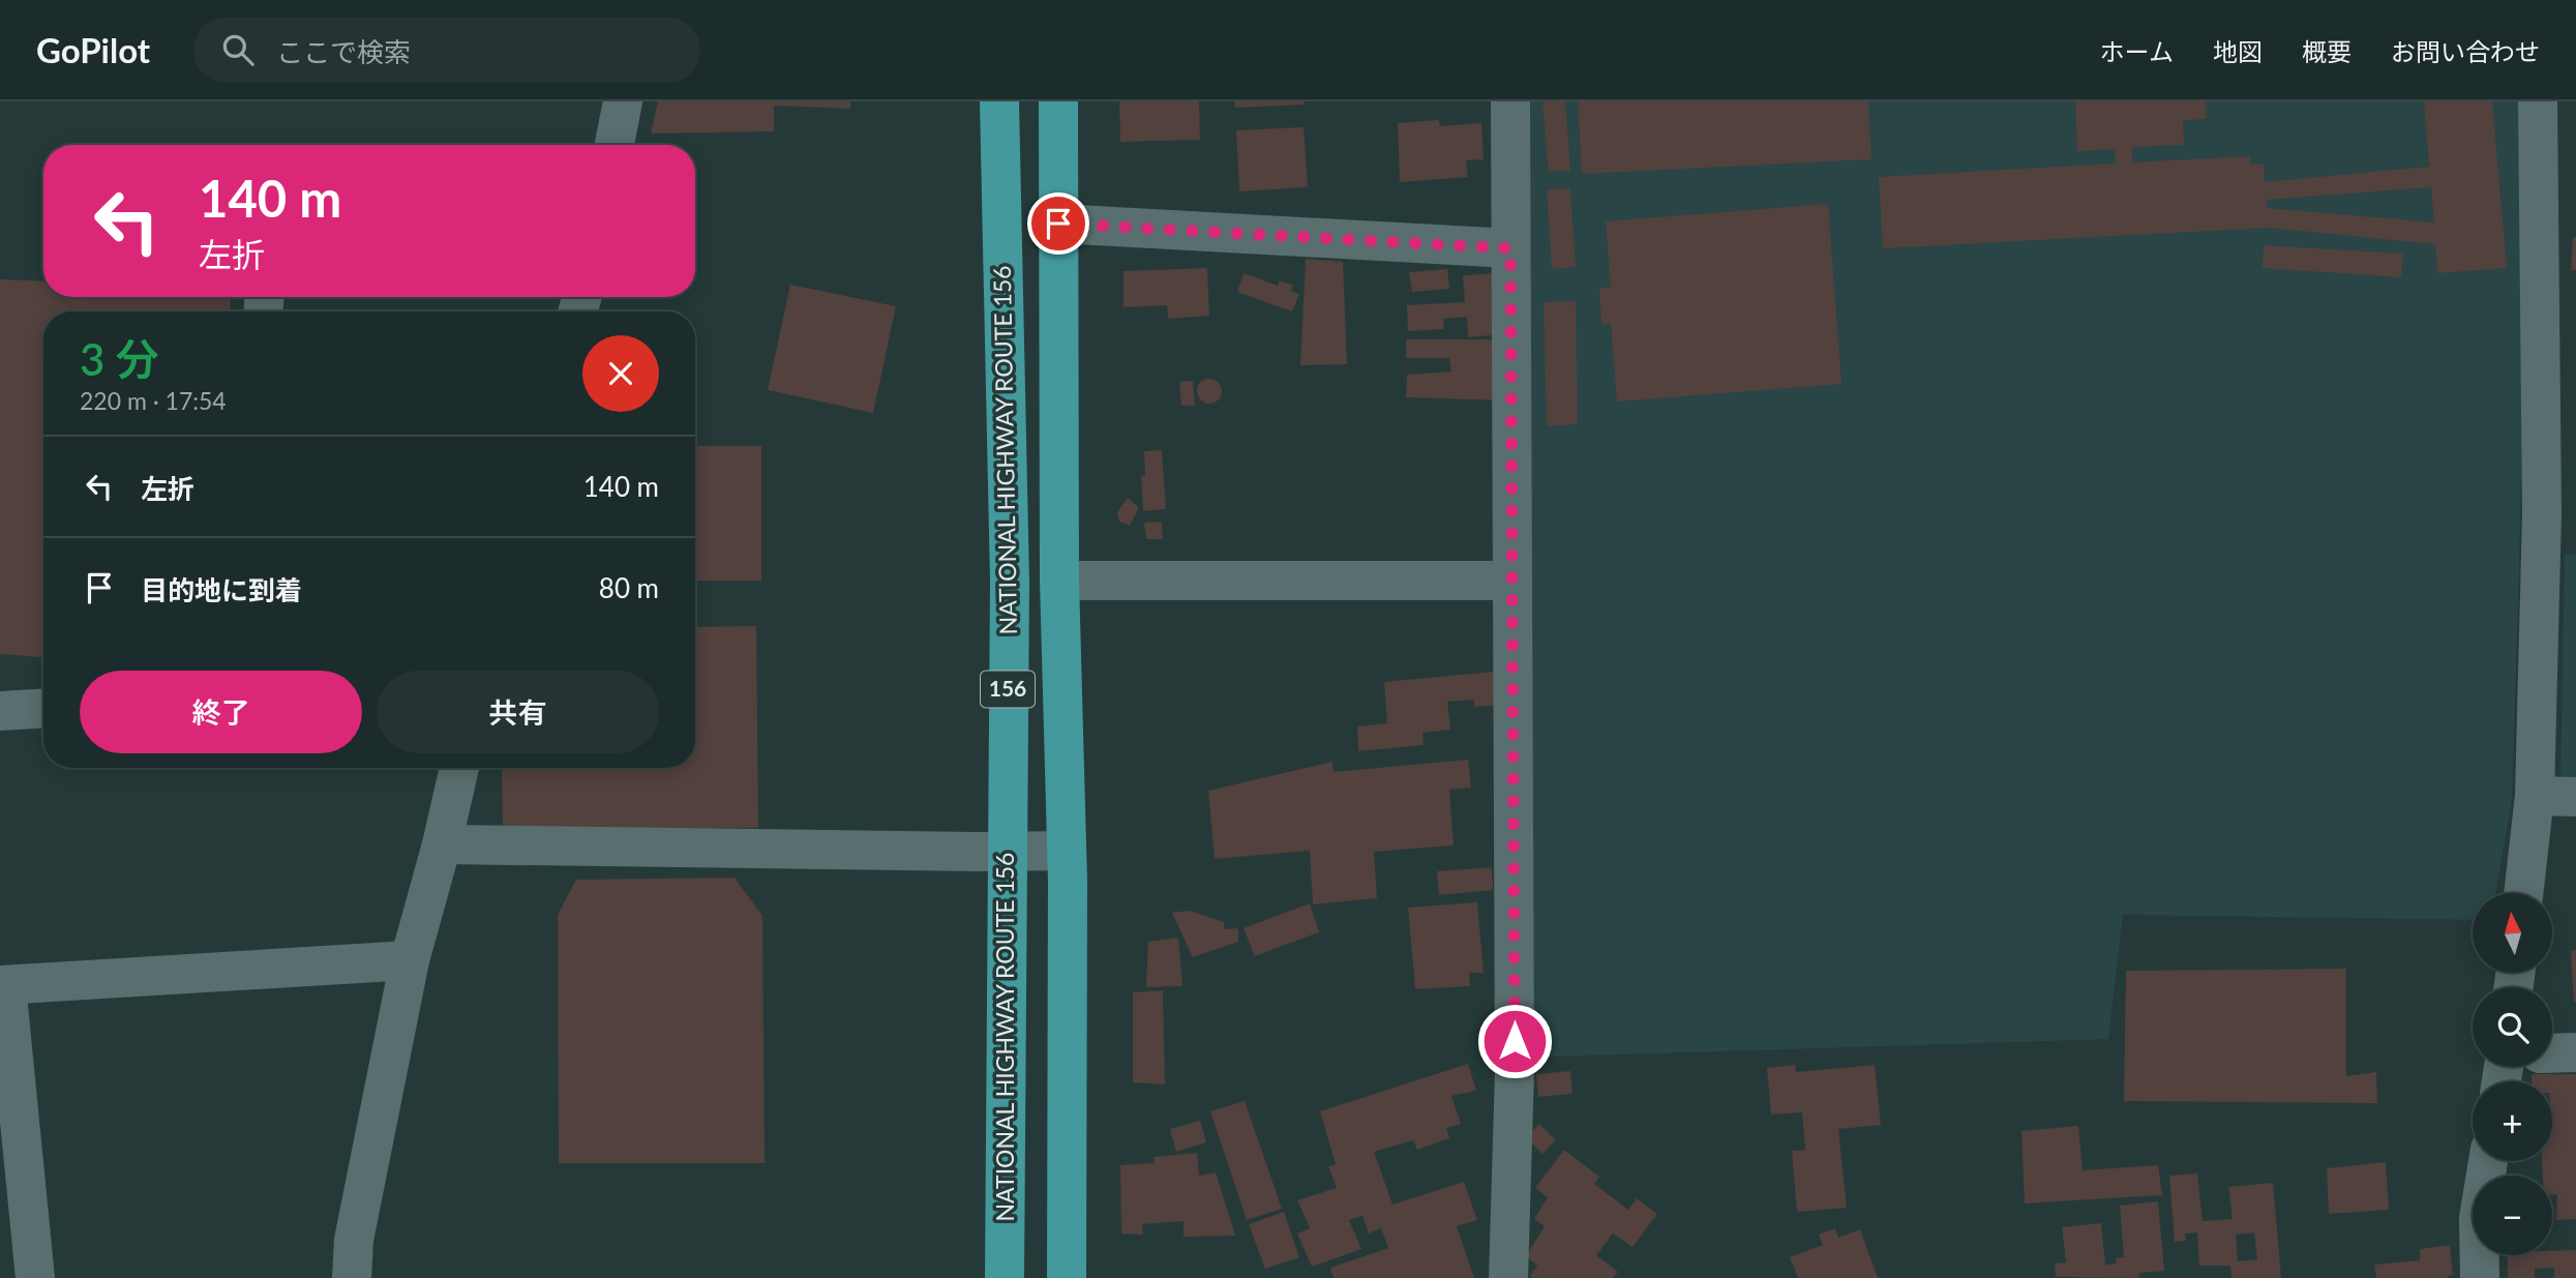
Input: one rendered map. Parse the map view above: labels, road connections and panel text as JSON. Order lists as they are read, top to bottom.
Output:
{
  "streets": {
    "highway": ["NATIONAL HIGHWAY ROUTE 156", "156"]
  },
  "north": "top",
  "page": {
    "header": "GoPilot",
    "search": "ここで検索",
    "nav": [
      "ホーム",
      "地図",
      "概要",
      "お問い合わせ"
    ],
    "turn": ["140 m", "左折"],
    "heading": ["3 分", "220 m · 17:54"],
    "list": [
      {
        "name": "左折",
        "value": "140 m"
      },
      {
        "name": "目的地に到着",
        "value": "80 m"
      }
    ],
    "buttons": ["終了", "共有"],
    "map_buttons": ["+", "−"]
  }
}
